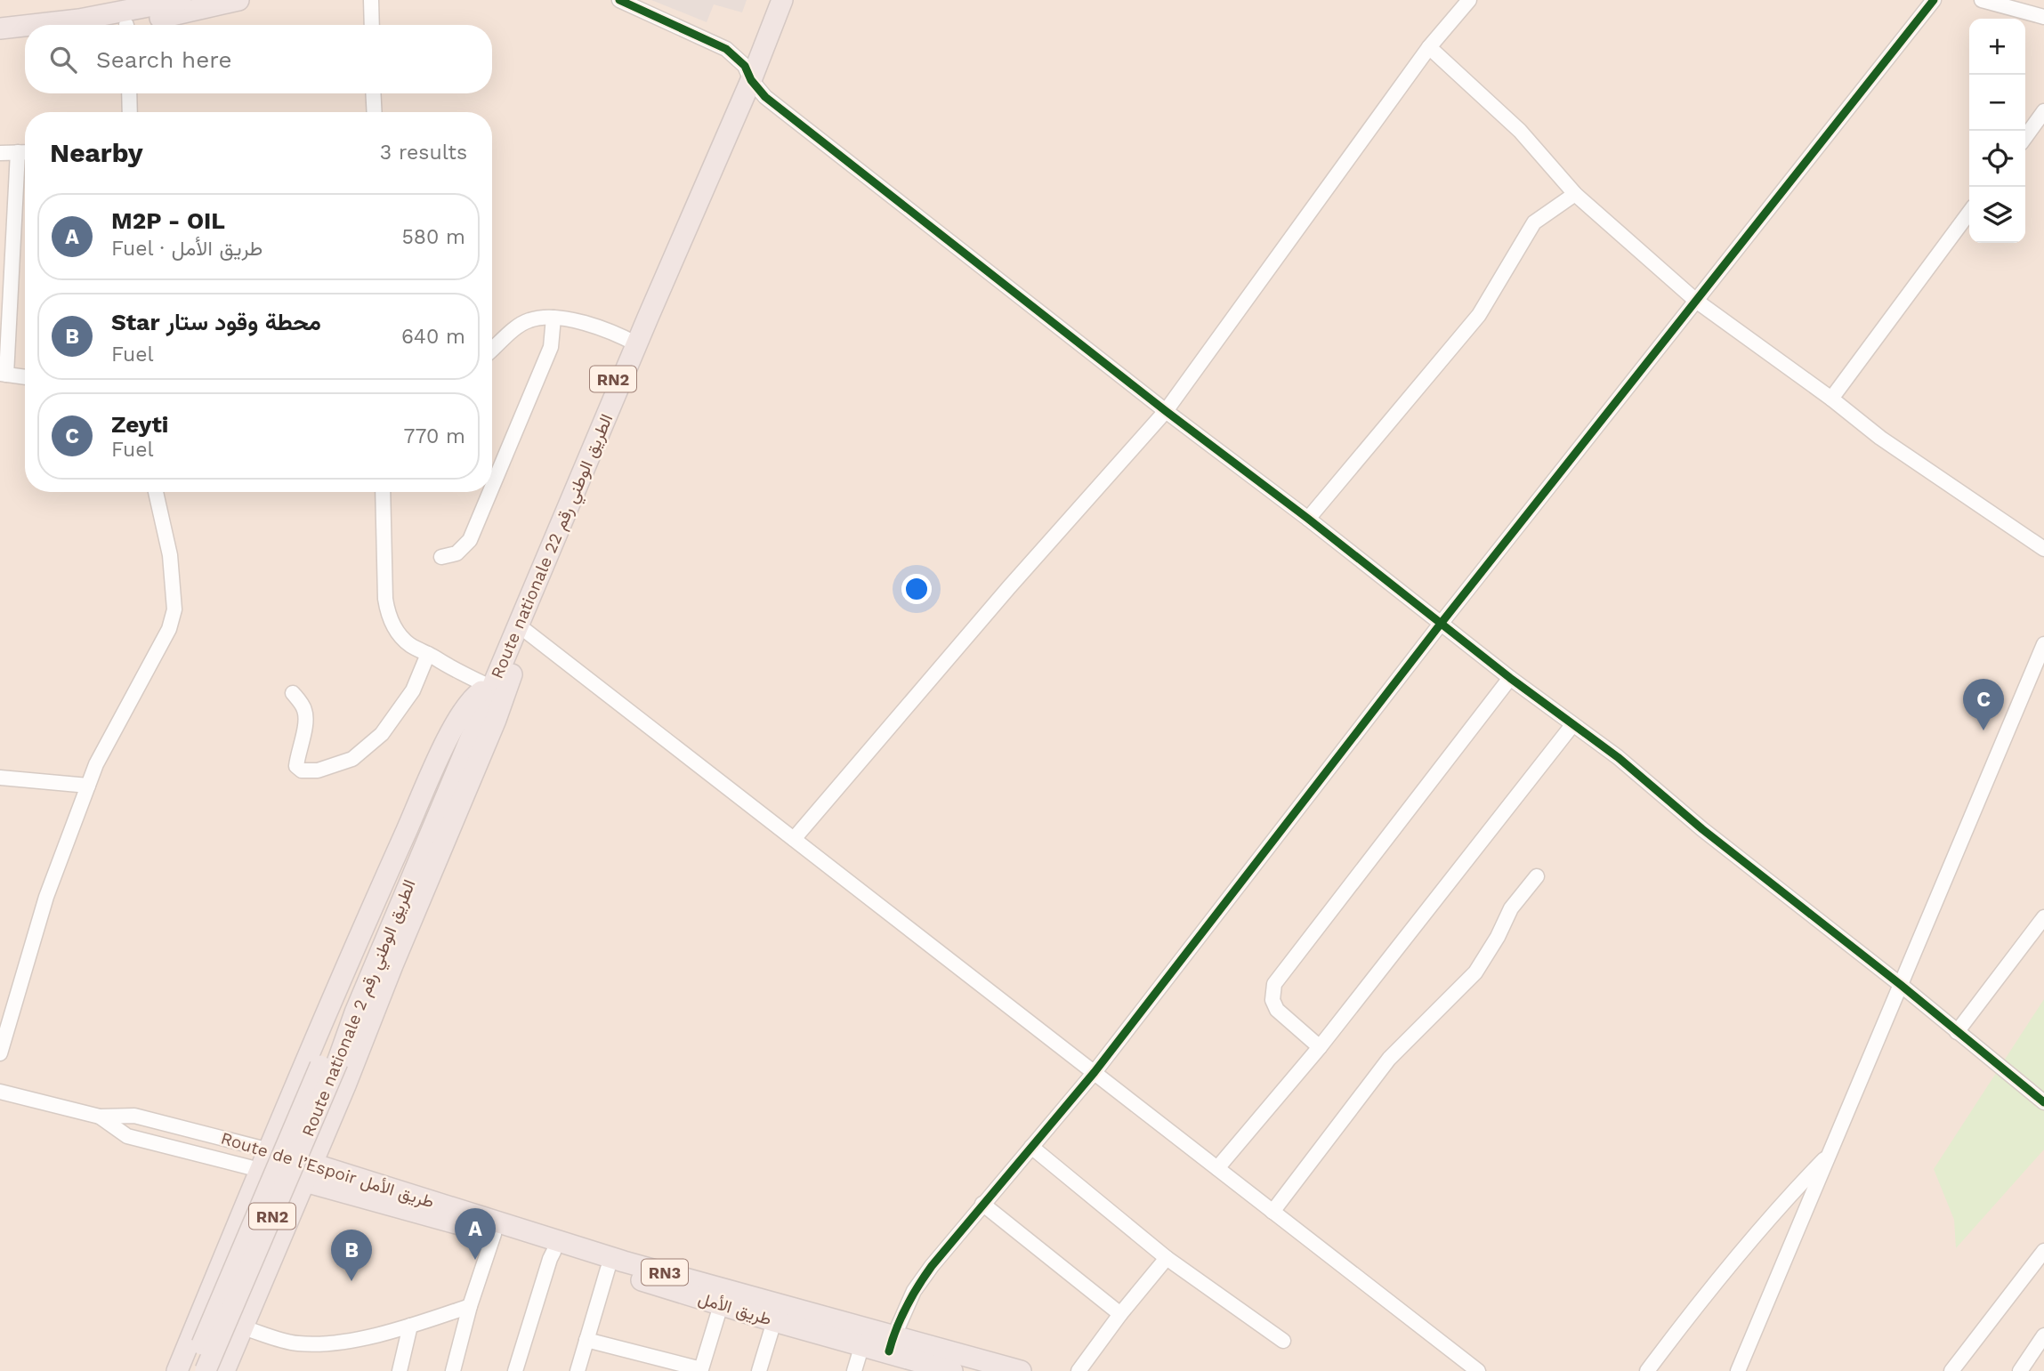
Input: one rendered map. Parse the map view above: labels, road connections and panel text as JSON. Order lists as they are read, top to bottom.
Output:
{
  "streets": {
    "highway": [
      "RN2",
      "Route nationale 22 الطريق الوطني رقم",
      "Route nationale الطريق الوطني رقم 2",
      "Route de l’Espoir طريق الأمل",
      "RN3",
      "طريق الأمل"
    ]
  },
  "crossings": [
    ["Route nationale 22 الطريق الوطني رقم", "Route nationale الطريق الوطني رقم 2"],
    ["Route de l’Espoir طريق الأمل", "طريق الأمل"]
  ],
  "page": {
    "map_buttons": ["+", "−"],
    "search": "Search here",
    "heading": ["Nearby", "3 results"],
    "list": [
      {
        "mark": "A",
        "name": "M2P - OIL",
        "note": "Fuel · طريق الأمل",
        "value": "580 m"
      },
      {
        "mark": "B",
        "name": "Star محطة وقود ستار",
        "note": "Fuel",
        "value": "640 m"
      },
      {
        "mark": "C",
        "name": "Zeyti",
        "note": "Fuel",
        "value": "770 m"
      }
    ],
    "pins": ["C", "A", "B"]
  }
}
